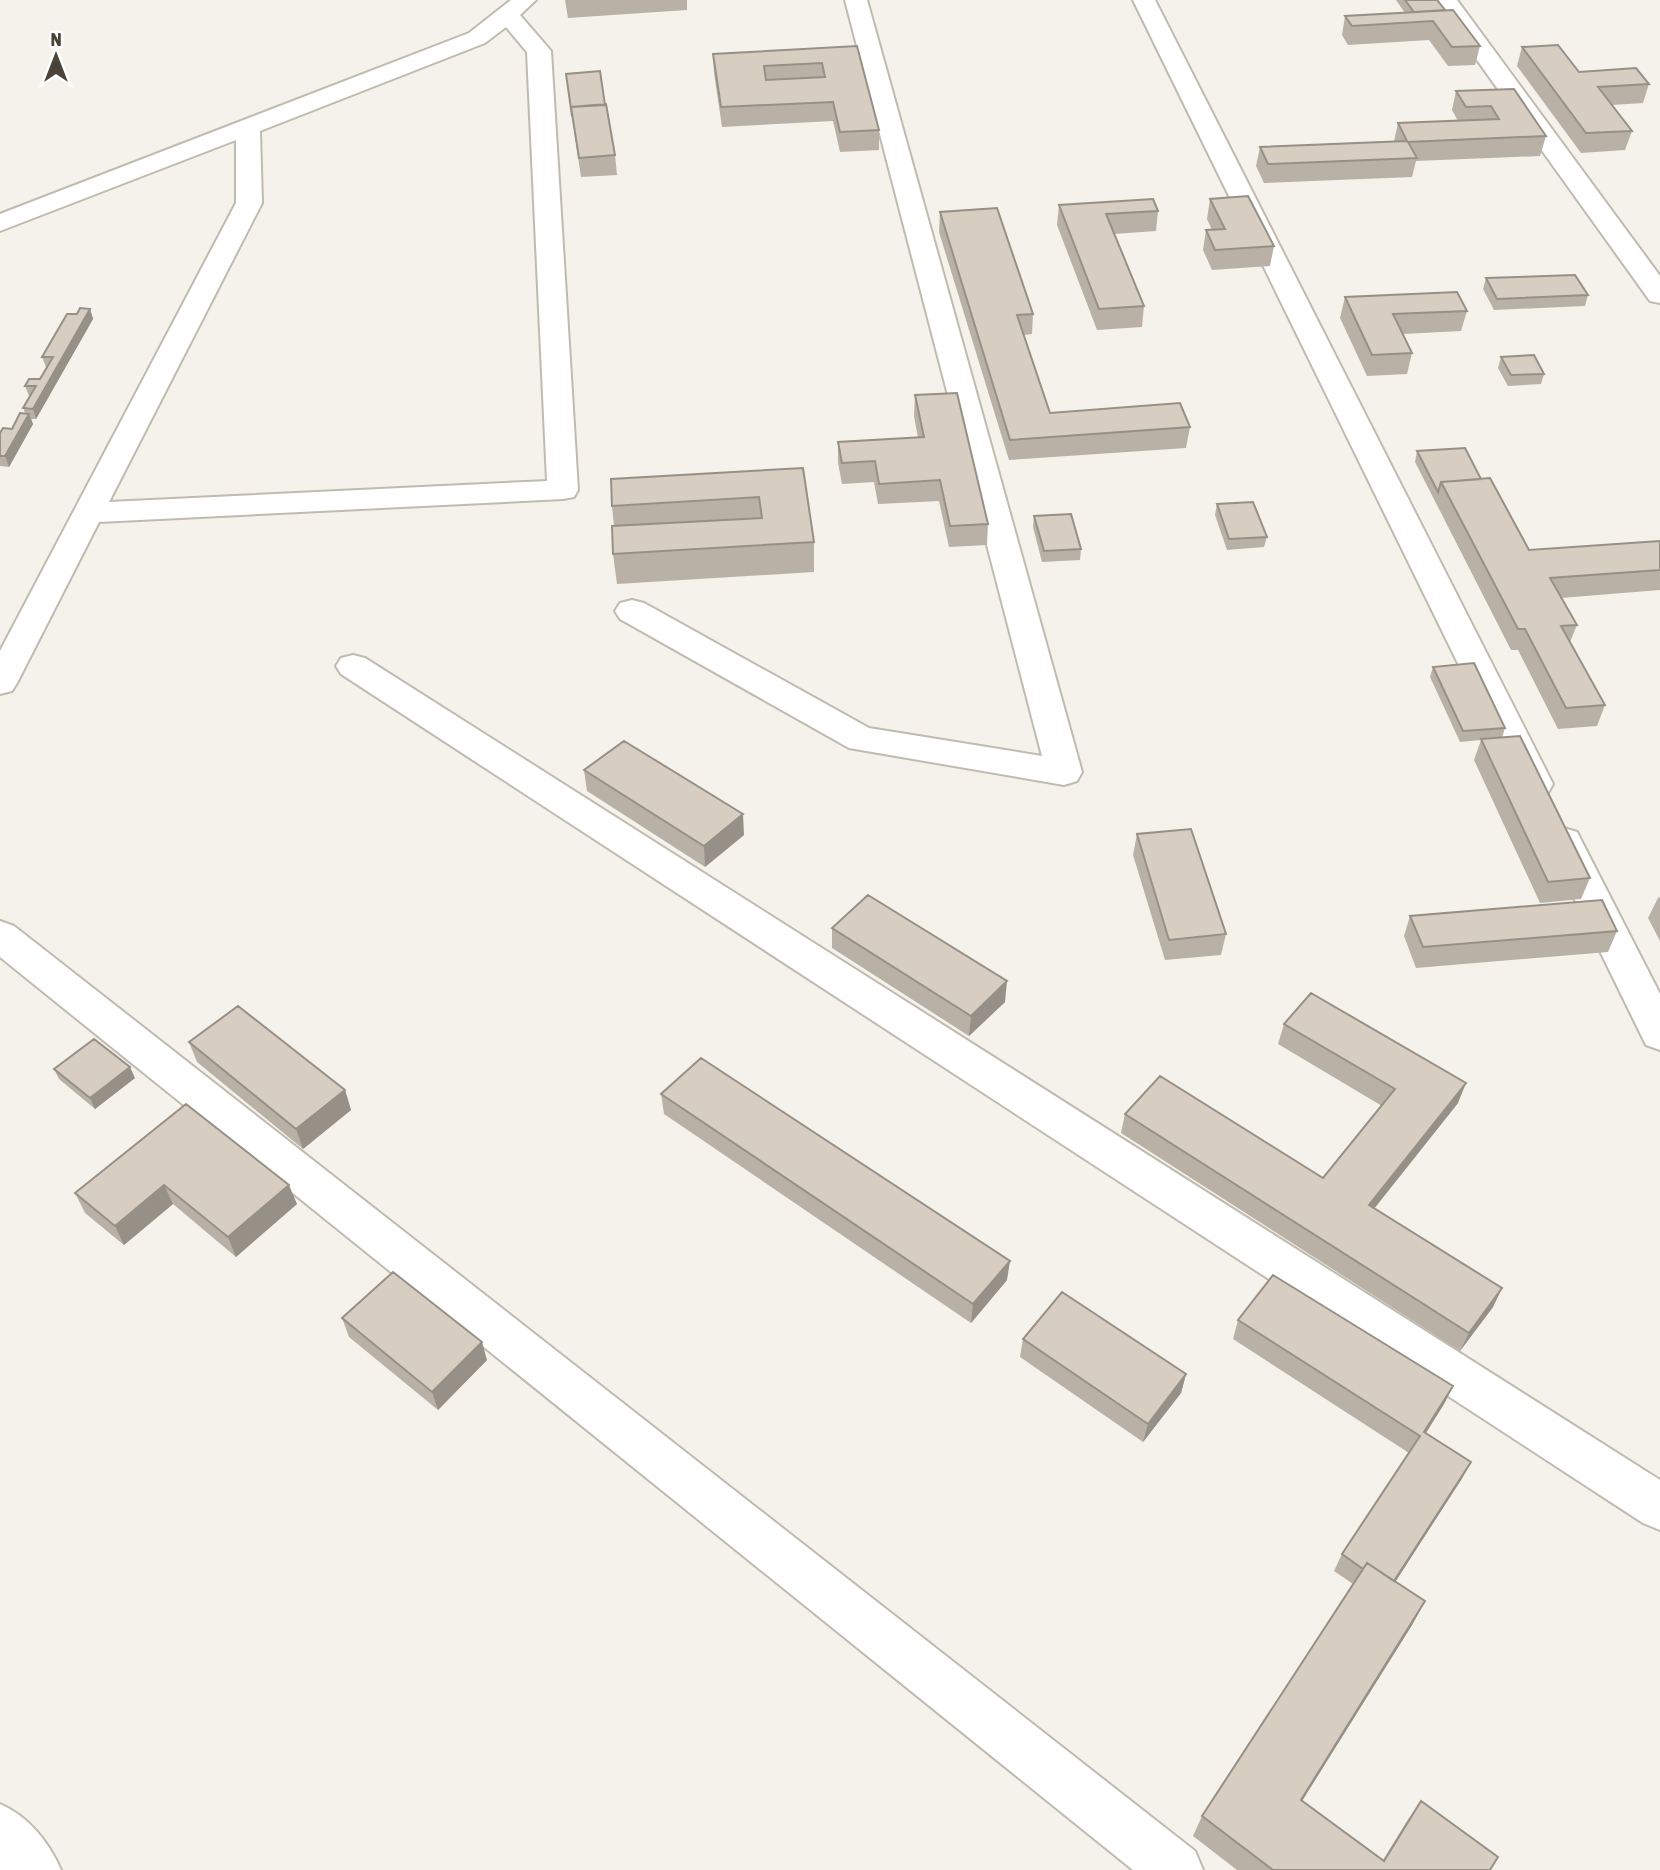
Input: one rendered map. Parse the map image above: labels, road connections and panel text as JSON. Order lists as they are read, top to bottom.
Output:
{
  "north": "top"
}
